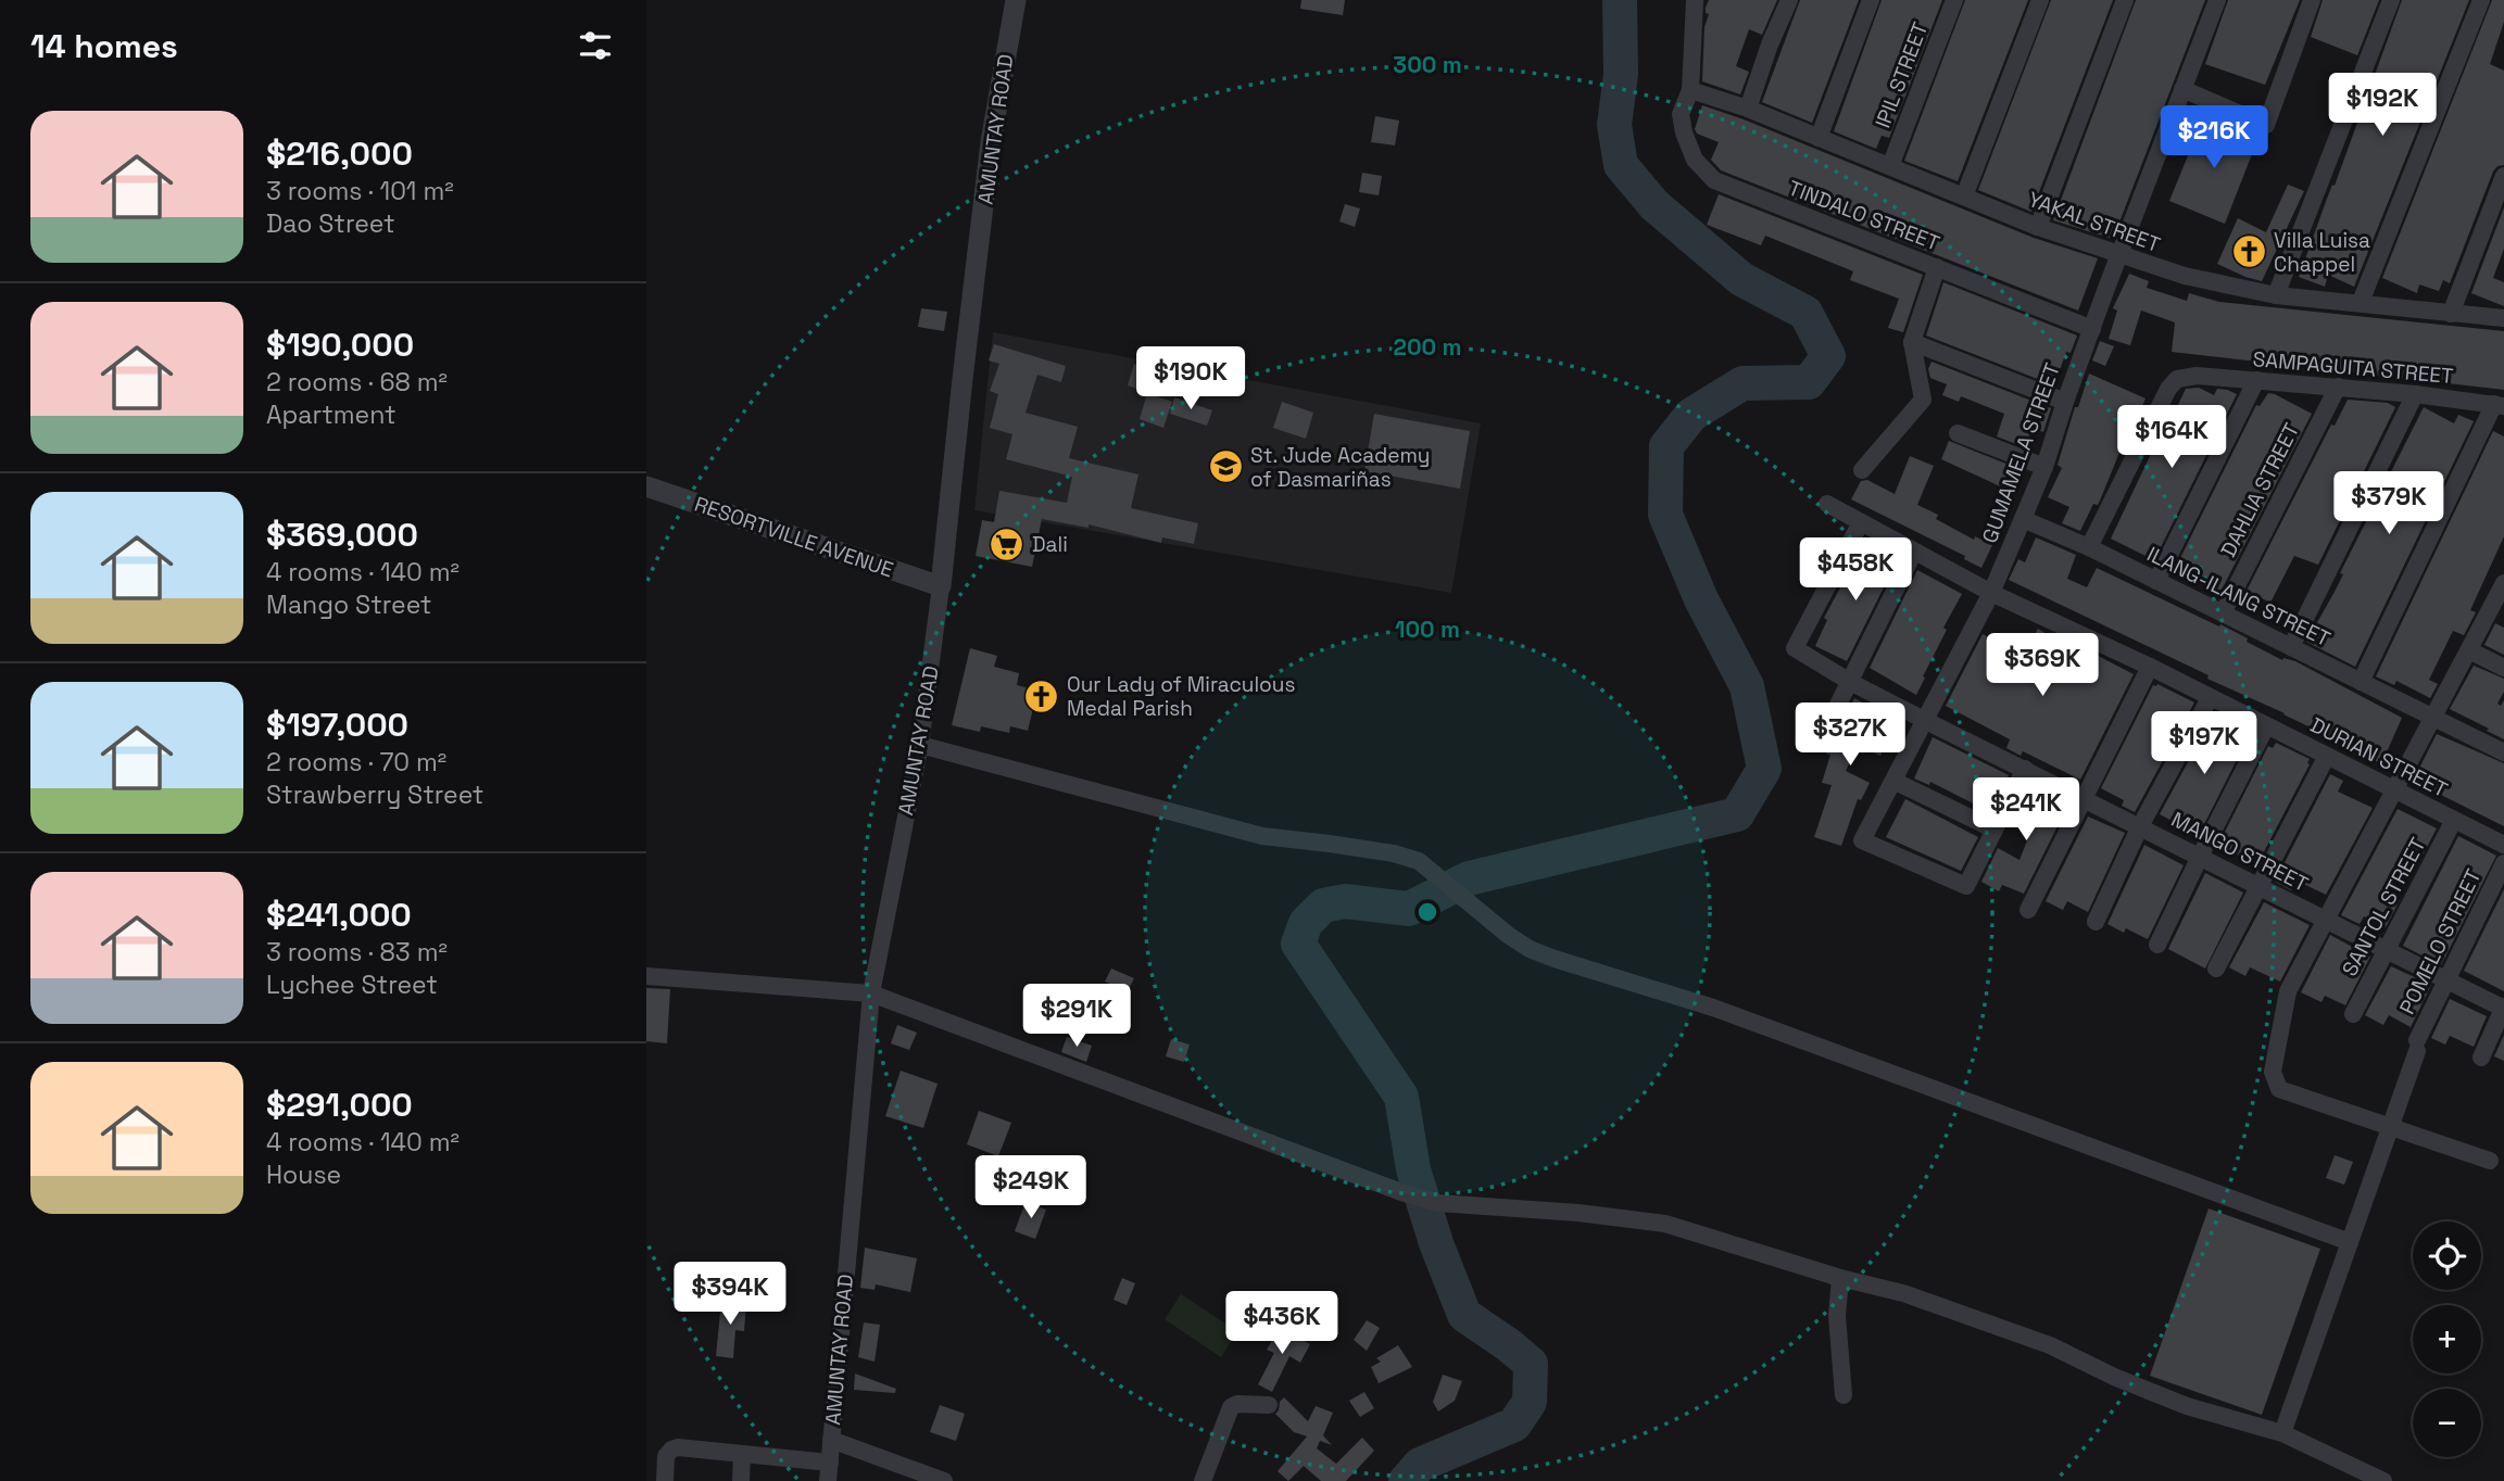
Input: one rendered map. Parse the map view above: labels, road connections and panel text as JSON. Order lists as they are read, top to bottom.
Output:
{
  "streets": {
    "street": [
      "IPIL STREET",
      "AMUNTAY ROAD",
      "TINDALO STREET",
      "YAKAL STREET",
      "SAMPAGUITA STREET",
      "GUMAMELA STREET",
      "DAHLIA STREET",
      "RESORTVILLE AVENUE",
      "ILANG-ILANG STREET",
      "DURIAN STREET",
      "MANGO STREET",
      "SANTOL STREET",
      "POMELO STREET"
    ]
  },
  "crossings": [
    ["IPIL STREET", "YAKAL STREET"],
    ["AMUNTAY ROAD", "RESORTVILLE AVENUE"],
    ["TINDALO STREET", "YAKAL STREET"],
    ["TINDALO STREET", "GUMAMELA STREET"],
    ["YAKAL STREET", "GUMAMELA STREET"],
    ["SAMPAGUITA STREET", "DAHLIA STREET"],
    ["SAMPAGUITA STREET", "ILANG-ILANG STREET"],
    ["GUMAMELA STREET", "ILANG-ILANG STREET"],
    ["GUMAMELA STREET", "DURIAN STREET"],
    ["GUMAMELA STREET", "MANGO STREET"],
    ["DAHLIA STREET", "ILANG-ILANG STREET"],
    ["DURIAN STREET", "MANGO STREET"],
    ["DURIAN STREET", "SANTOL STREET"],
    ["MANGO STREET", "SANTOL STREET"],
    ["MANGO STREET", "POMELO STREET"]
  ],
  "places": {
    "church": ["Villa Luisa Chappel", "Our Lady of Miraculous Medal Parish"],
    "school or university": ["St. Jude Academy of Dasmariñas"],
    "supermarket": ["Dali"]
  },
  "page": {
    "heading": "14 homes",
    "price": [
      "$192K",
      "$216K",
      "$190K",
      "$164K",
      "$379K",
      "$458K",
      "$369K",
      "$327K",
      "$197K",
      "$241K",
      "$291K",
      "$249K",
      "$394K",
      "$436K"
    ],
    "list": [
      {
        "name": "$216,000",
        "note": "3 rooms · 101 m² · Dao Street"
      },
      {
        "name": "$190,000",
        "note": "2 rooms · 68 m² · Apartment"
      },
      {
        "name": "$369,000",
        "note": "4 rooms · 140 m² · Mango Street"
      },
      {
        "name": "$197,000",
        "note": "2 rooms · 70 m² · Strawberry Street"
      },
      {
        "name": "$241,000",
        "note": "3 rooms · 83 m² · Lychee Street"
      },
      {
        "name": "$291,000",
        "note": "4 rooms · 140 m² · House"
      }
    ],
    "map_buttons": ["+", "−"]
  },
  "rings": ["300 m", "200 m", "100 m"]
}
